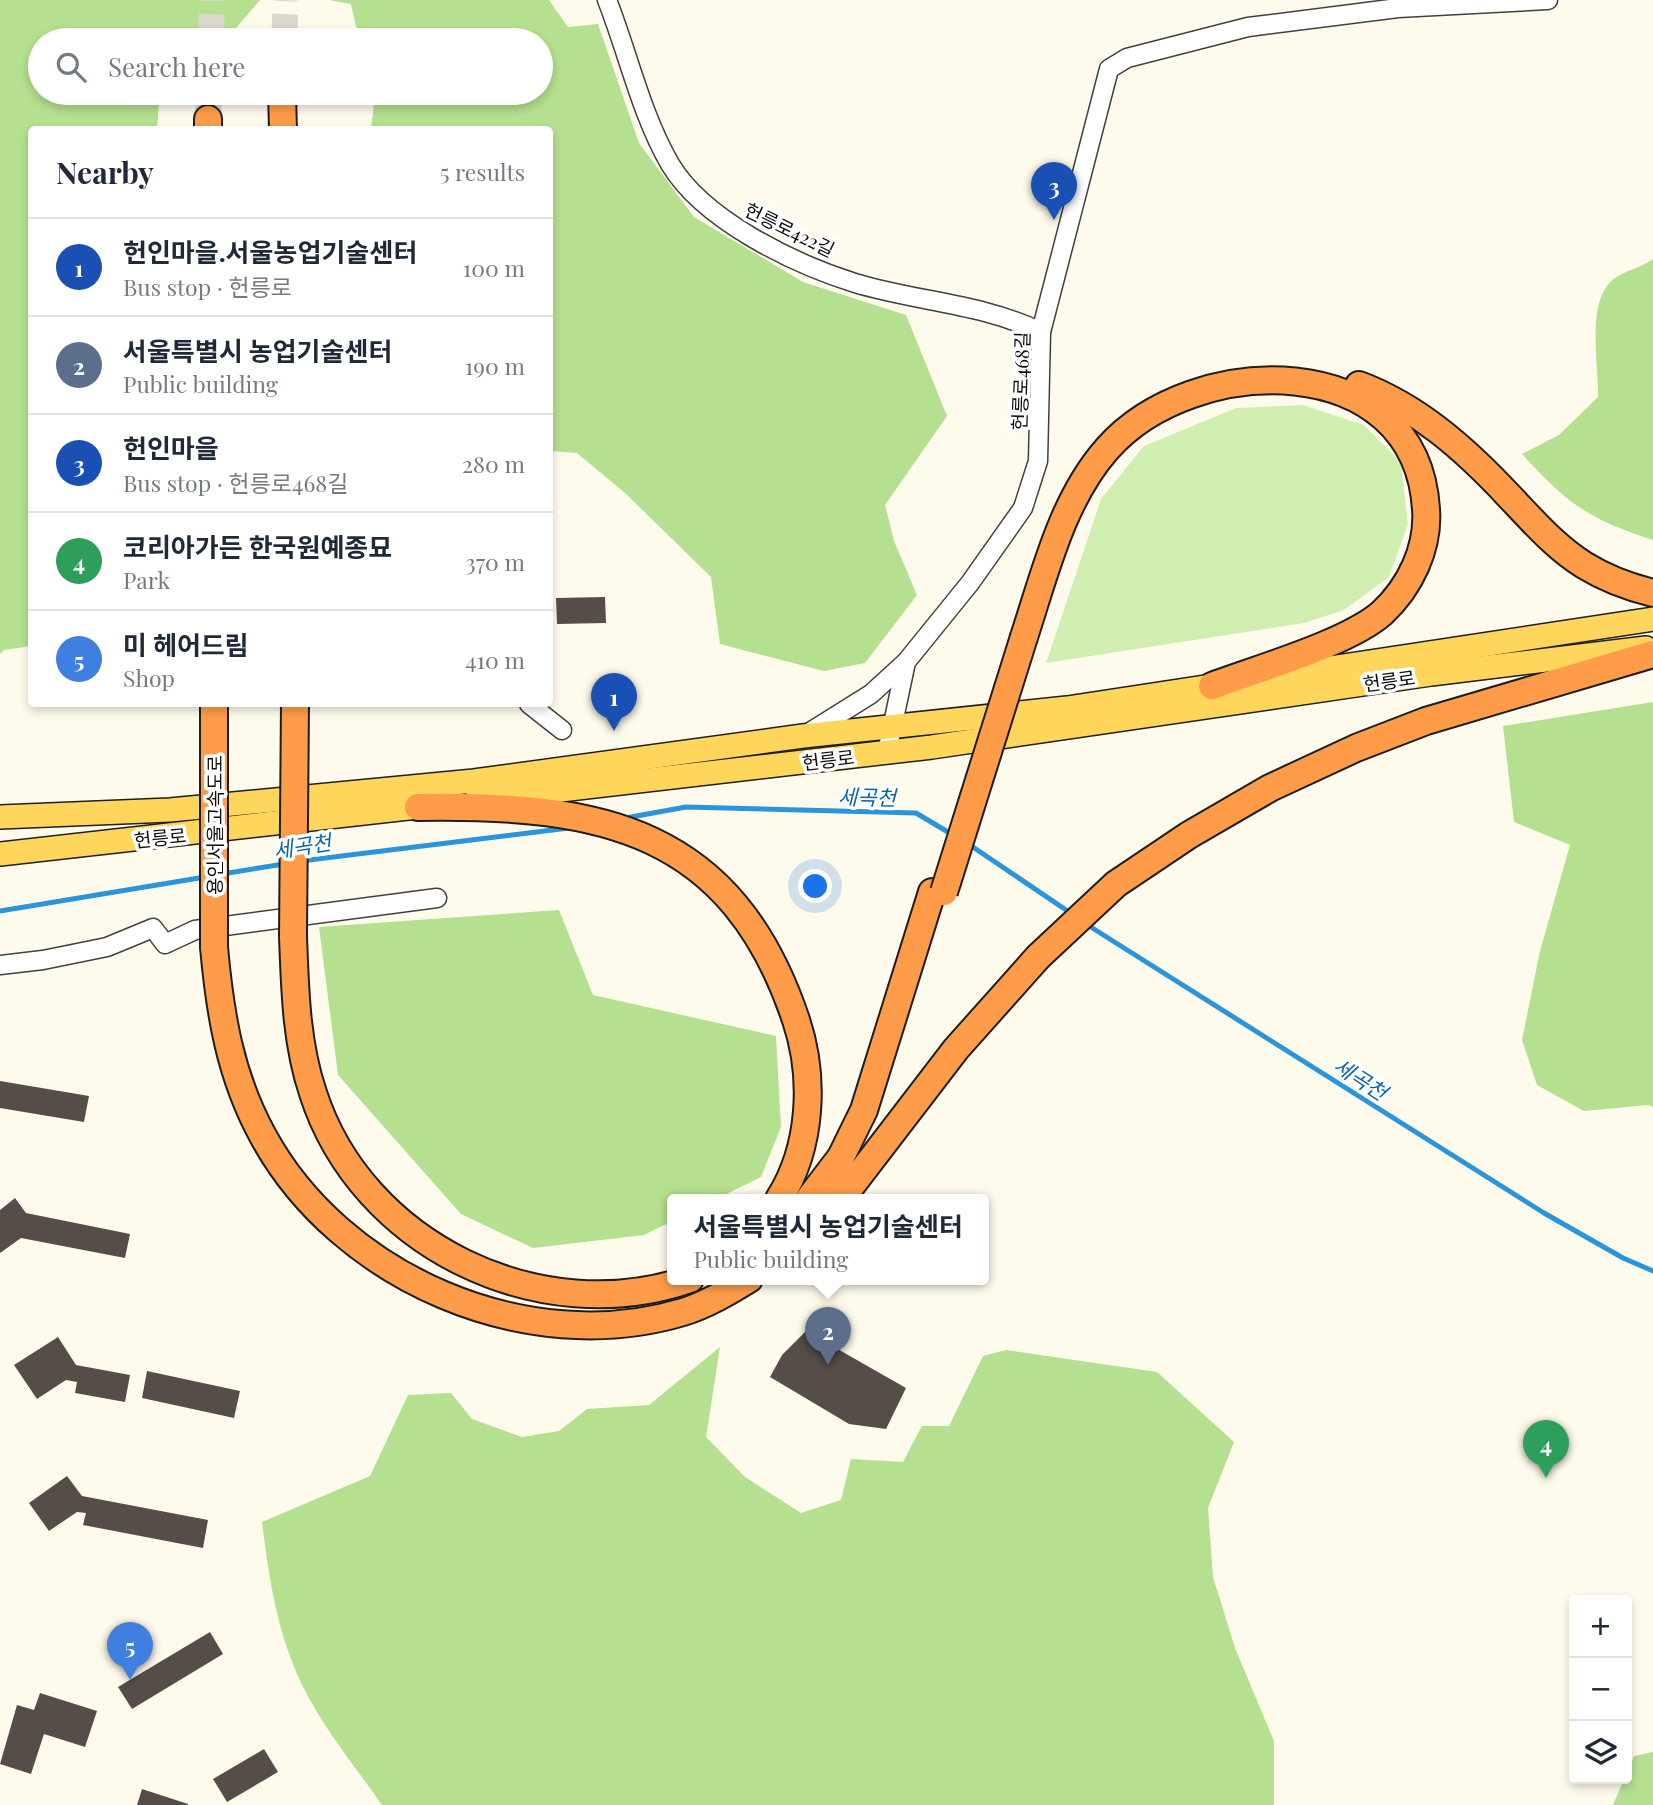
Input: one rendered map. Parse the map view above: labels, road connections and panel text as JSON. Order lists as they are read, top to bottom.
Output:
{
  "streets": {
    "highway": ["용인서울고속도로"],
    "main road": ["헌릉로"],
    "street": ["헌릉로422길", "헌릉로468길"]
  },
  "crossings": [
    ["헌릉로422길", "헌릉로468길"],
    ["헌릉로468길", "헌릉로"]
  ],
  "water": ["세곡천"],
  "page": {
    "search": "Search here",
    "heading": ["Nearby", "5 results"],
    "pins": [
      "3",
      "1",
      "2",
      "4",
      "5"
    ],
    "list": [
      {
        "mark": "1",
        "name": "헌인마을.서울농업기술센터",
        "note": "Bus stop · 헌릉로",
        "value": "100 m"
      },
      {
        "mark": "2",
        "name": "서울특별시 농업기술센터",
        "note": "Public building",
        "value": "190 m"
      },
      {
        "mark": "3",
        "name": "헌인마을",
        "note": "Bus stop · 헌릉로468길",
        "value": "280 m"
      },
      {
        "mark": "4",
        "name": "코리아가든 한국원예종묘",
        "note": "Park",
        "value": "370 m"
      },
      {
        "mark": "5",
        "name": "미 헤어드림",
        "note": "Shop",
        "value": "410 m"
      }
    ],
    "popup": ["서울특별시 농업기술센터", "Public building"],
    "map_buttons": ["+", "−"]
  }
}
